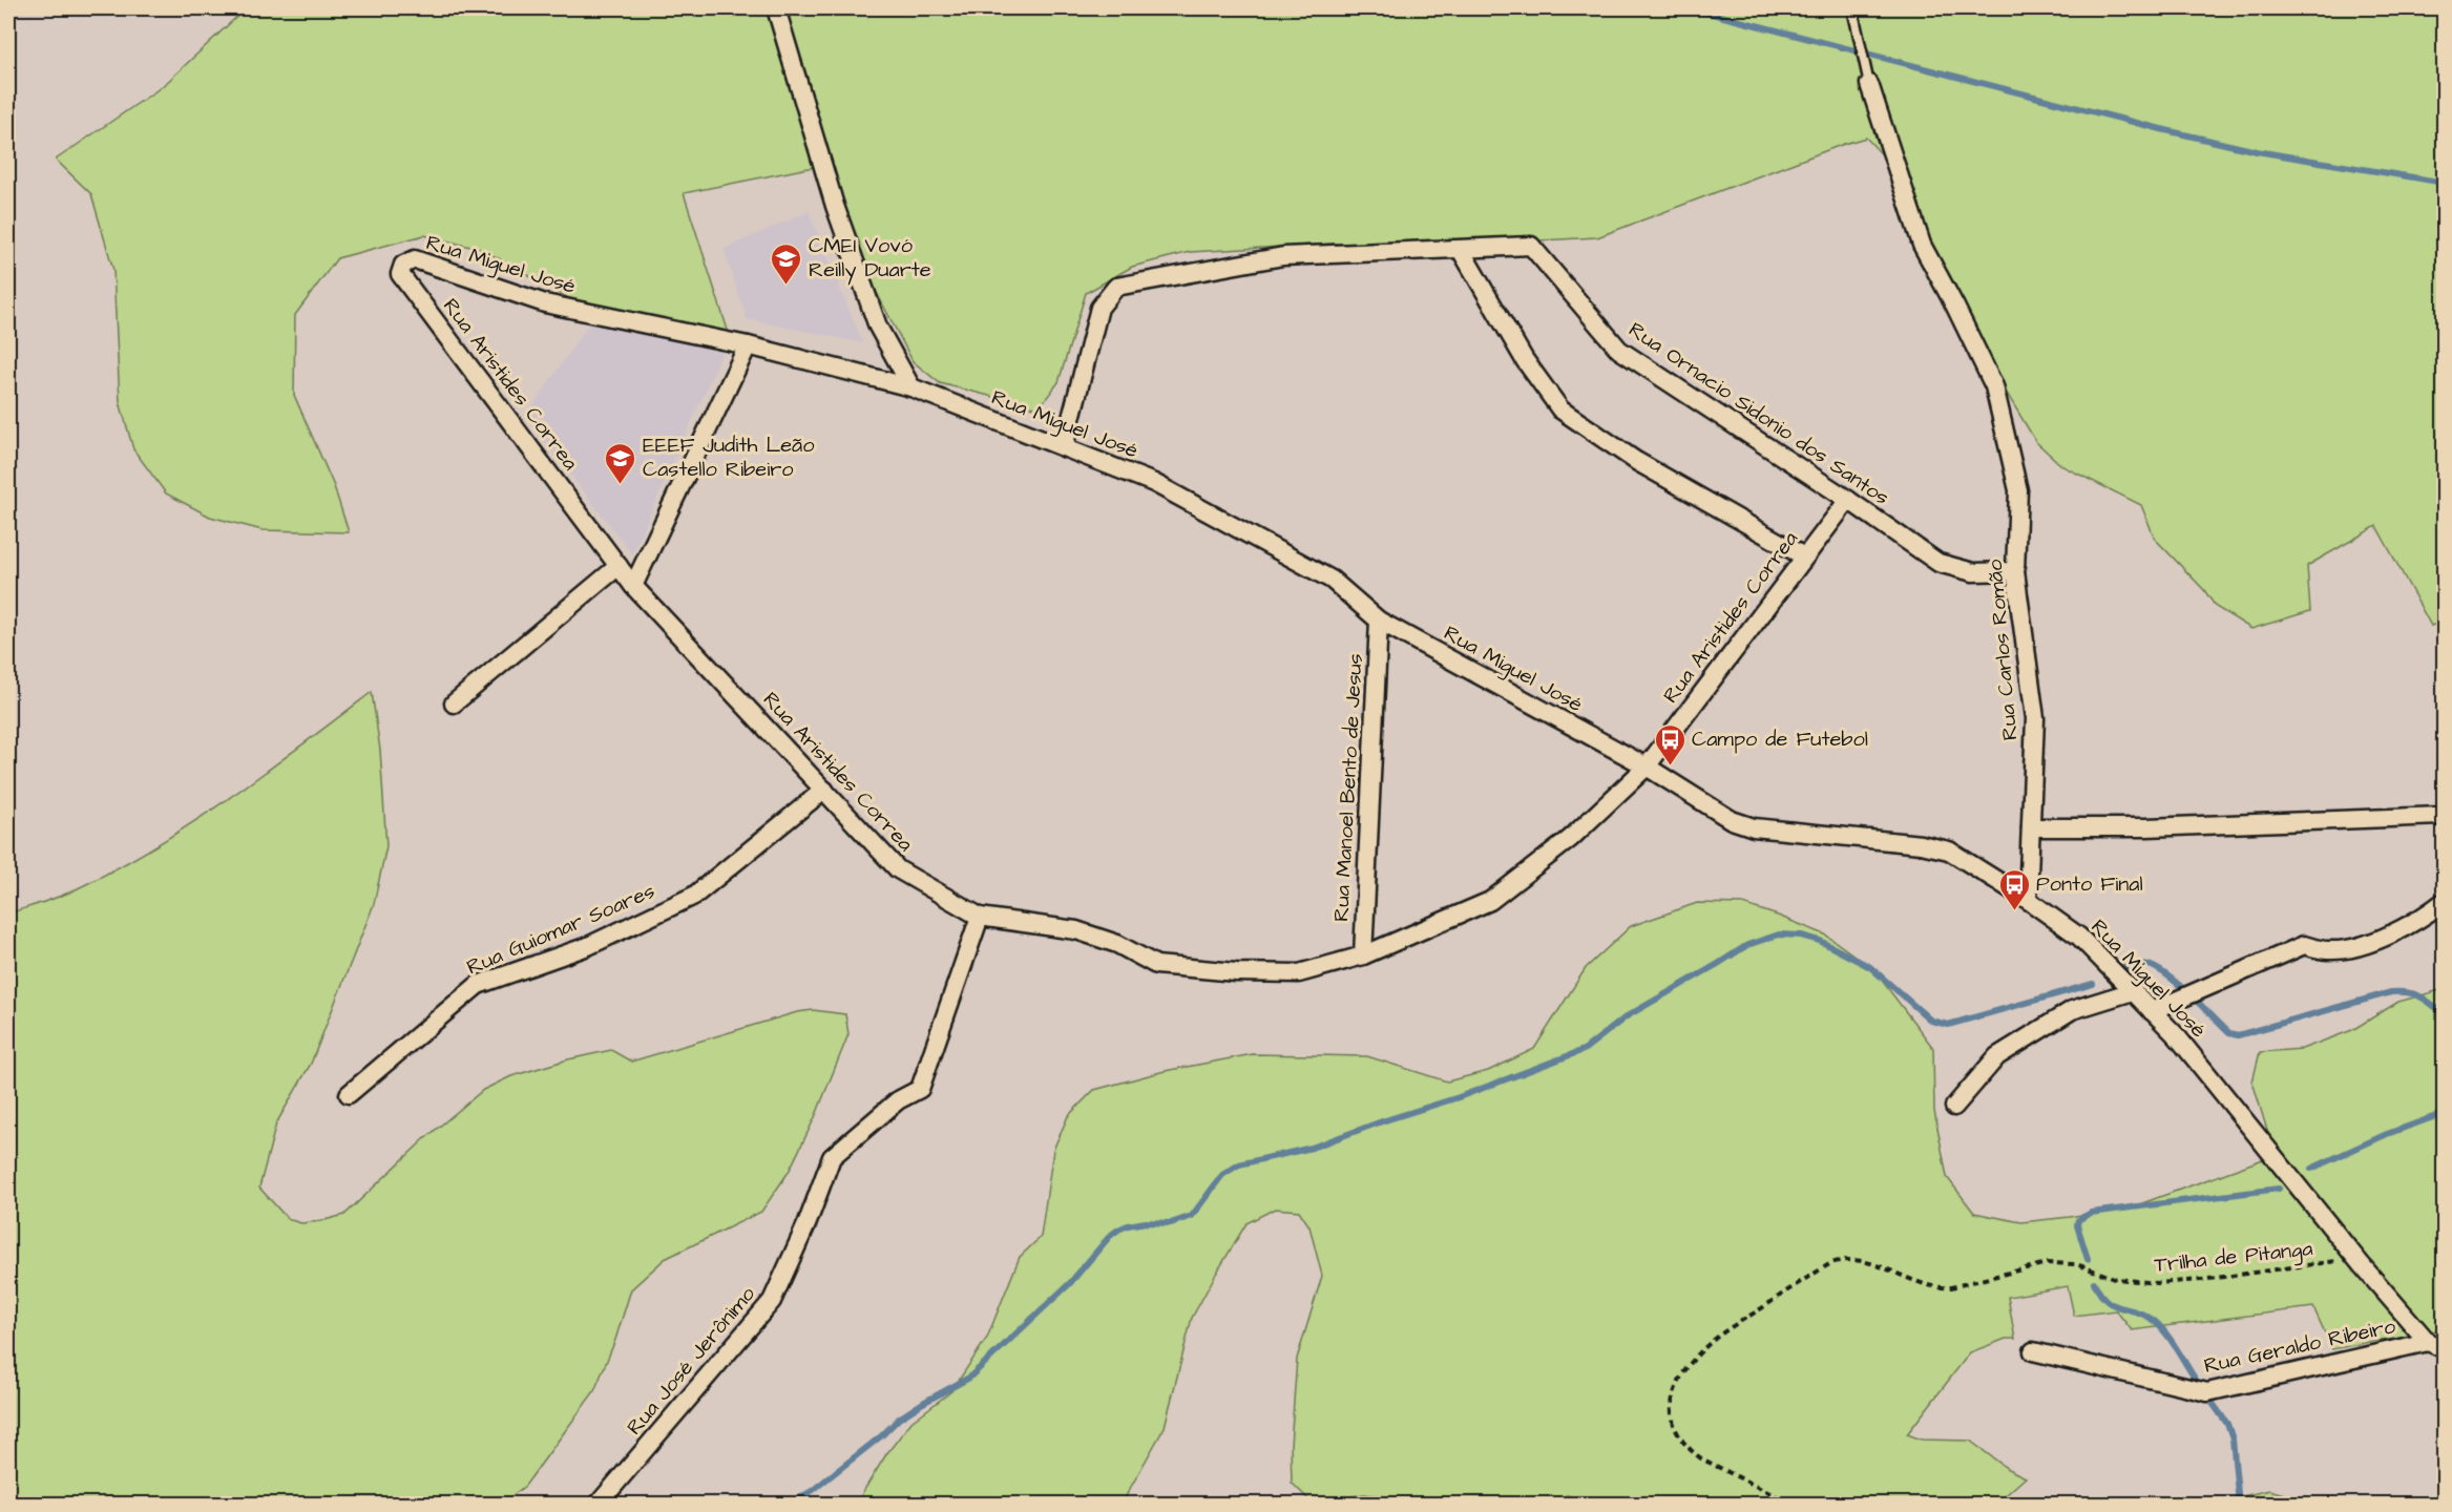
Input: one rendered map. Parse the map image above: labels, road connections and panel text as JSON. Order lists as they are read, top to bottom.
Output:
{
  "streets": {
    "street": [
      "Rua Miguel José",
      "Rua Aristides Correa",
      "Rua Ornacio Sidonio dos Santos",
      "Rua Carlos Romão",
      "Rua Manoel Bento de Jesus",
      "Rua Guiomar Soares",
      "Rua Geraldo Ribeiro",
      "Rua José Jerônimo"
    ],
    "path": ["Trilha de Pitanga"]
  },
  "crossings": [
    ["Rua Miguel José", "Rua Aristides Correa"],
    ["Rua Miguel José", "Rua Ornacio Sidonio dos Santos"],
    ["Rua Miguel José", "Rua Carlos Romão"],
    ["Rua Miguel José", "Rua Manoel Bento de Jesus"],
    ["Rua Miguel José", "Trilha de Pitanga"],
    ["Rua Miguel José", "Rua Geraldo Ribeiro"],
    ["Rua Aristides Correa", "Rua Ornacio Sidonio dos Santos"],
    ["Rua Aristides Correa", "Rua Manoel Bento de Jesus"],
    ["Rua Aristides Correa", "Rua Guiomar Soares"],
    ["Rua Aristides Correa", "Rua José Jerônimo"],
    ["Rua Ornacio Sidonio dos Santos", "Rua Carlos Romão"]
  ],
  "places": {
    "school or university": ["CMEI Vovó Reilly Duarte", "EEEF Judith Leão Castello Ribeiro"],
    "bus stop": ["Campo de Futebol", "Ponto Final"]
  }
}
